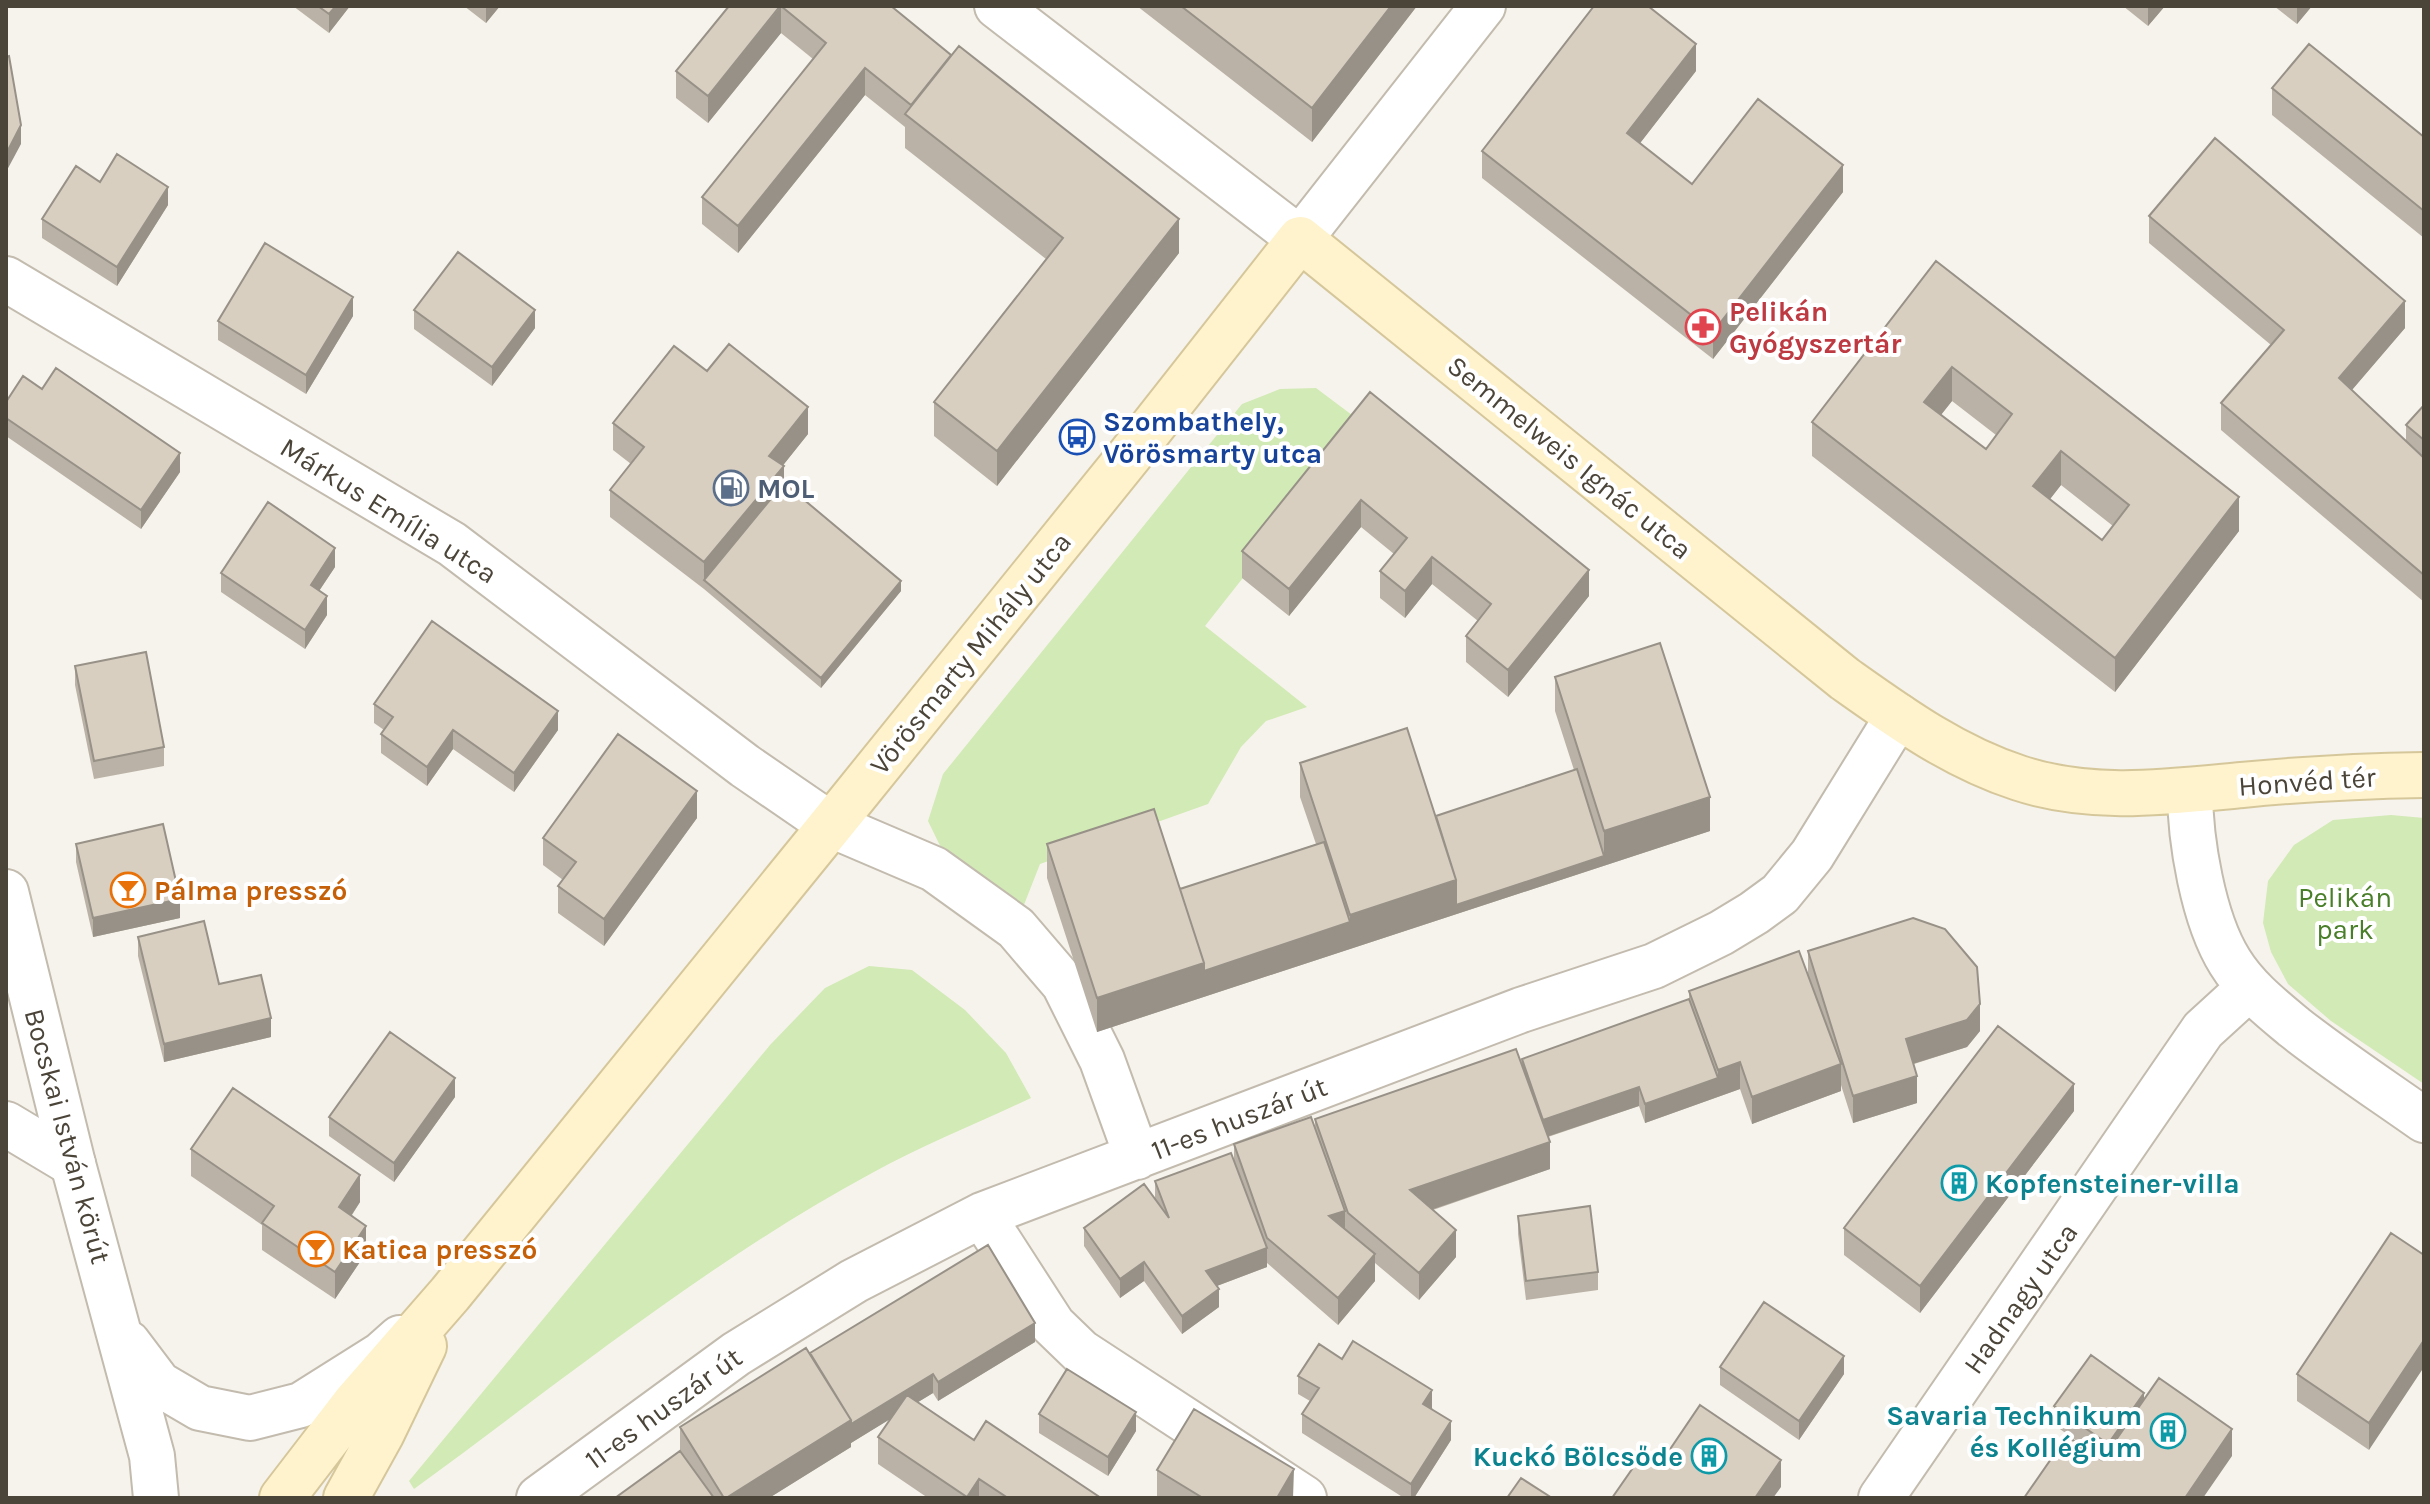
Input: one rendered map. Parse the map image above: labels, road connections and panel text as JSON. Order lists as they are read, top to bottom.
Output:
{
  "streets": {
    "main road": ["Semmelweis Ignác utca", "Vörösmarty Mihály utca", "Honvéd tér"],
    "street": [
      "Márkus Emília utca",
      "11-es huszár út",
      "Bocskai István körút",
      "Hadnagy utca"
    ]
  },
  "crossings": [
    ["Semmelweis Ignác utca", "Vörösmarty Mihály utca"],
    ["Semmelweis Ignác utca", "Honvéd tér"],
    ["Semmelweis Ignác utca", "11-es huszár út"],
    ["Márkus Emília utca", "Vörösmarty Mihály utca"],
    ["Márkus Emília utca", "11-es huszár út"]
  ],
  "parks": ["Pelikán park"],
  "places": {
    "pharmacy": ["Pelikán Gyógyszertár"],
    "bus stop": ["Szombathely, Vörösmarty utca"],
    "fuel station": ["MOL"],
    "bar": ["Pálma presszó", "Katica presszó"],
    "building": ["Kopfensteiner-villa", "Savaria Technikum és Kollégium", "Kuckó Bölcsőde"]
  }
}
